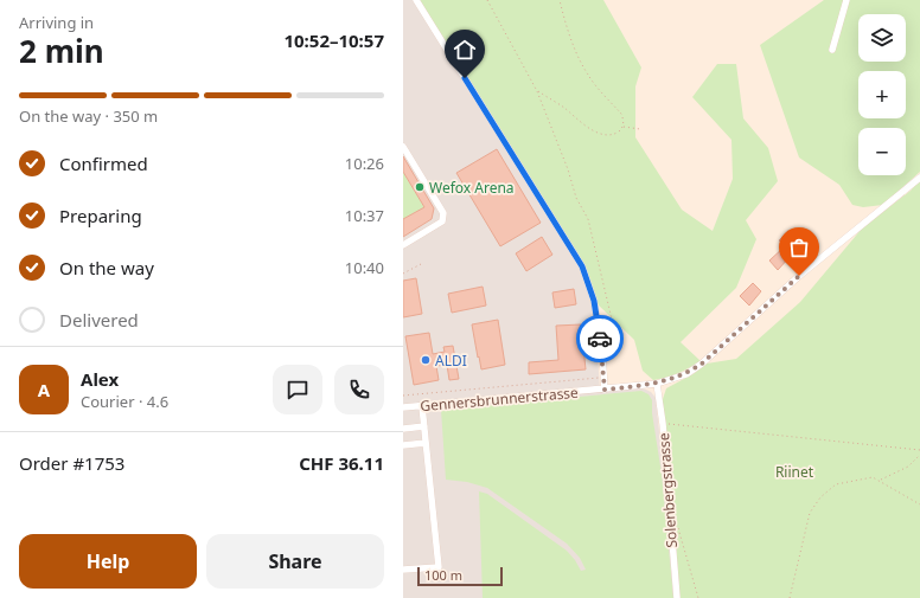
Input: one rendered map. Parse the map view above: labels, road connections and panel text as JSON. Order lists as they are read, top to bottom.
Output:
{
  "streets": {
    "street": ["Gennersbrunnerstrasse", "Solenbergstrasse"]
  },
  "crossings": [
    ["Gennersbrunnerstrasse", "Solenbergstrasse"]
  ],
  "parks": ["Riinet"],
  "places": ["Wefox Arena", "ALDI"],
  "scale_bar": "100 m",
  "page": {
    "heading": ["2 min", "Arriving in", "10:52–10:57"],
    "panel": [
      "Alex",
      "Courier · 4.6",
      "Order #1753",
      "CHF 36.11"
    ],
    "map_buttons": ["+", "−"],
    "bar": "On the way · 350 m",
    "list": [
      ["Confirmed", "10:26"],
      ["Preparing", "10:37"],
      ["On the way", "10:40"],
      "Delivered"
    ],
    "round": "A",
    "buttons": ["Help", "Share"],
    "scale": "100 m"
  }
}
